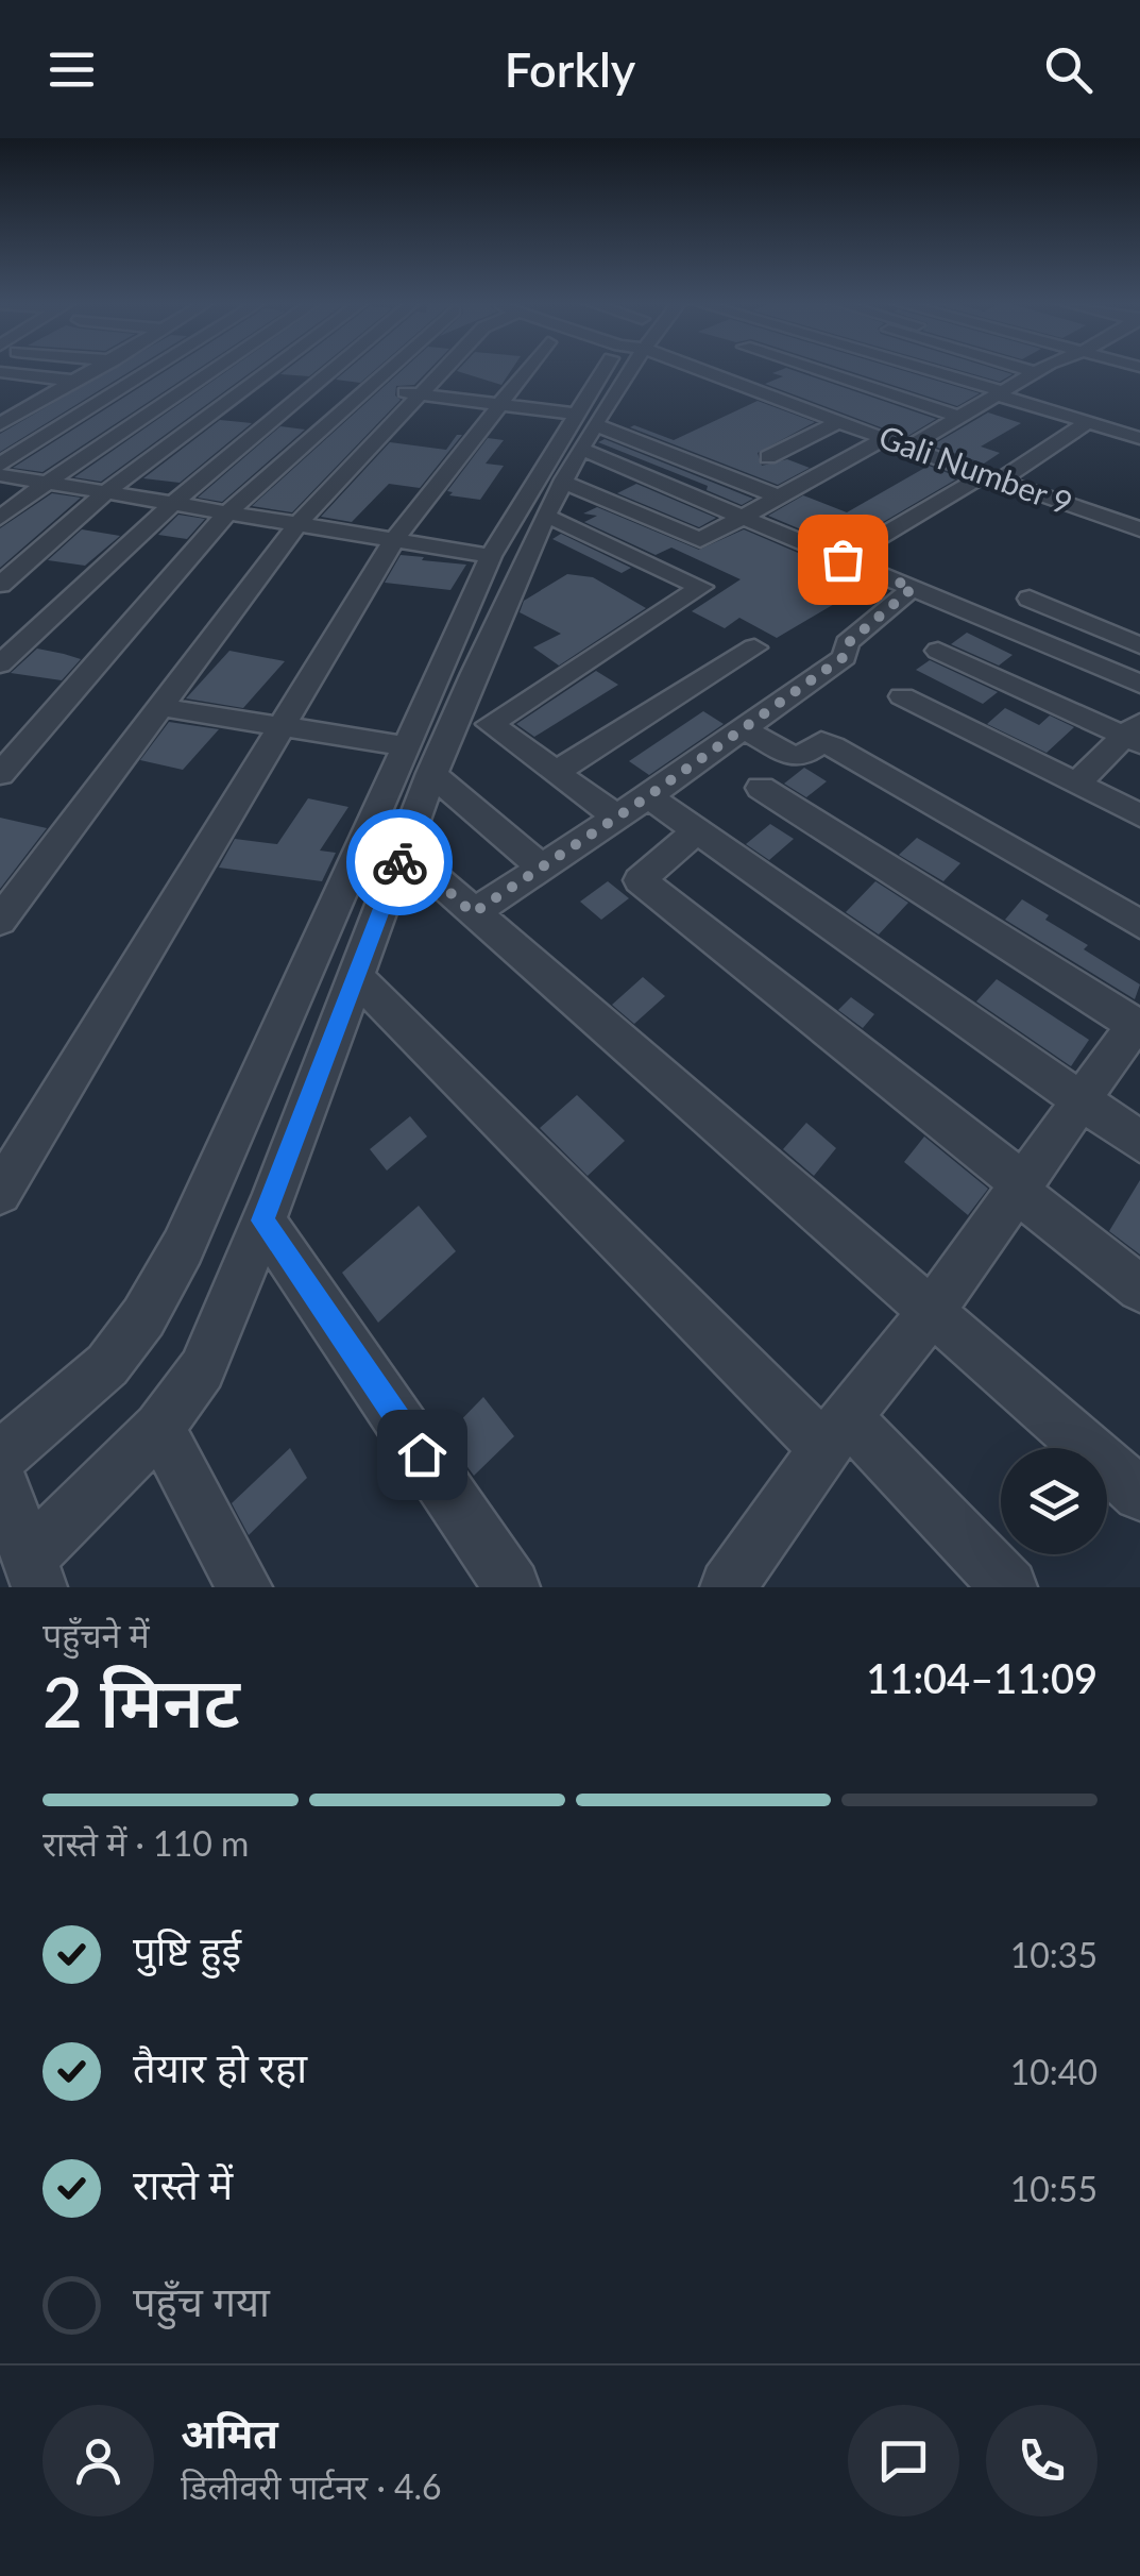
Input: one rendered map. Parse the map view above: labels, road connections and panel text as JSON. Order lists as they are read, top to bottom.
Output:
{
  "streets": {
    "street": ["Gali Number 9"]
  },
  "page": {
    "header": "Forkly",
    "heading": ["2 मिनट", "पहुँचने में", "11:04–11:09"],
    "panel": ["अमित", "डिलीवरी पार्टनर · 4.6"],
    "bar": "रास्ते में · 110 m",
    "list": [
      ["पुष्टि हुई", "10:35"],
      ["तैयार हो रहा", "10:40"],
      ["रास्ते में", "10:55"],
      "पहुँच गया"
    ]
  }
}
